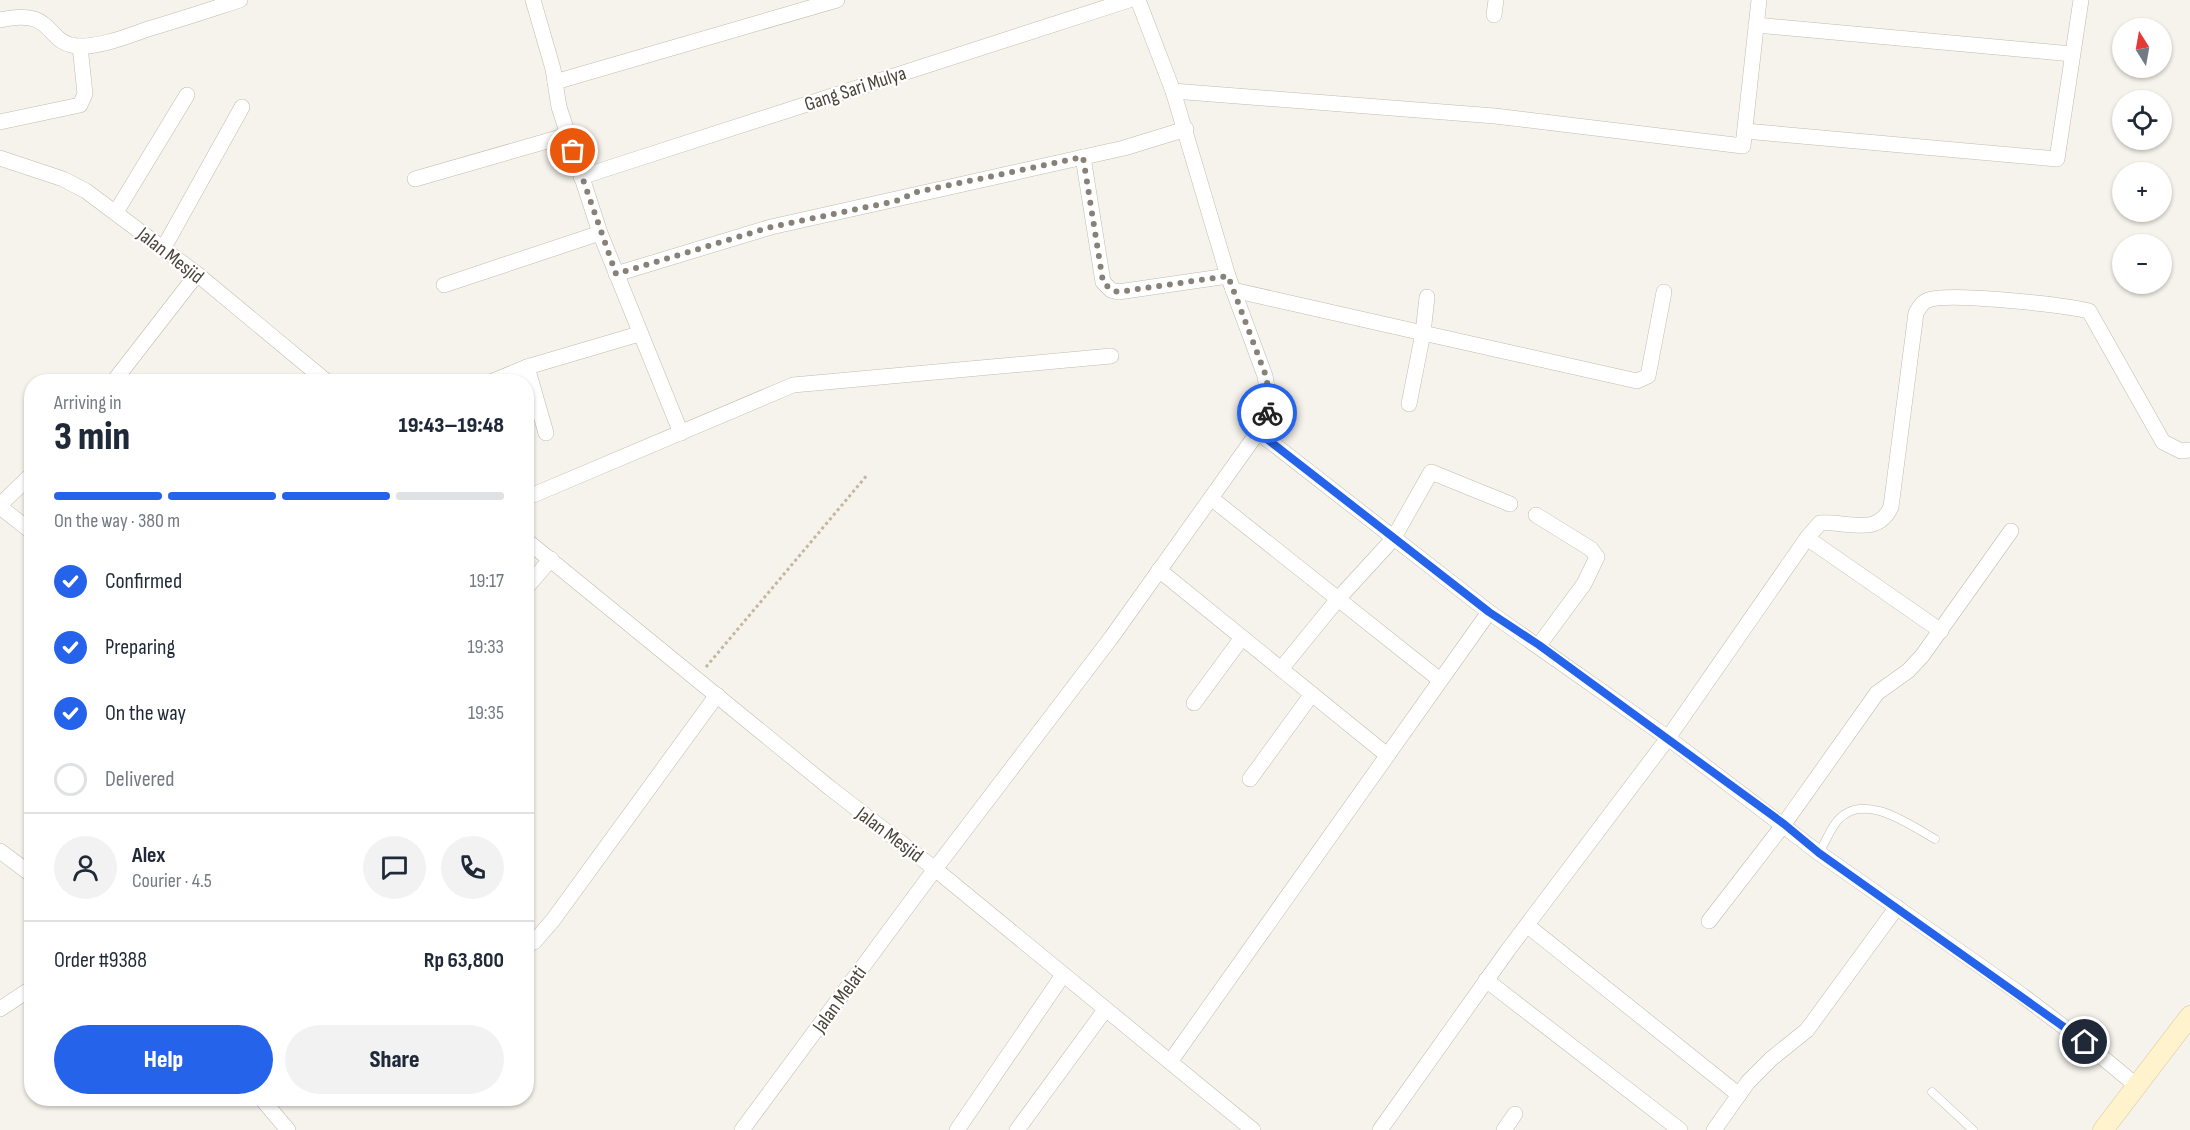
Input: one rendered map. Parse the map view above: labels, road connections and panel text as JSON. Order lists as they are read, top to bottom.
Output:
{
  "streets": {
    "street": ["Gang Sari Mulya", "Jalan Mesjid", "Jalan Melati"]
  },
  "crossings": [
    ["Jalan Mesjid", "Jalan Melati"]
  ],
  "north": "top",
  "page": {
    "map_buttons": ["+", "−"],
    "heading": ["3 min", "Arriving in", "19:43–19:48"],
    "panel": [
      "Alex",
      "Courier · 4.5",
      "Order #9388",
      "Rp 63,800"
    ],
    "bar": "On the way · 380 m",
    "list": [
      ["Confirmed", "19:17"],
      ["Preparing", "19:33"],
      ["On the way", "19:35"],
      "Delivered"
    ],
    "buttons": ["Help", "Share"]
  }
}
